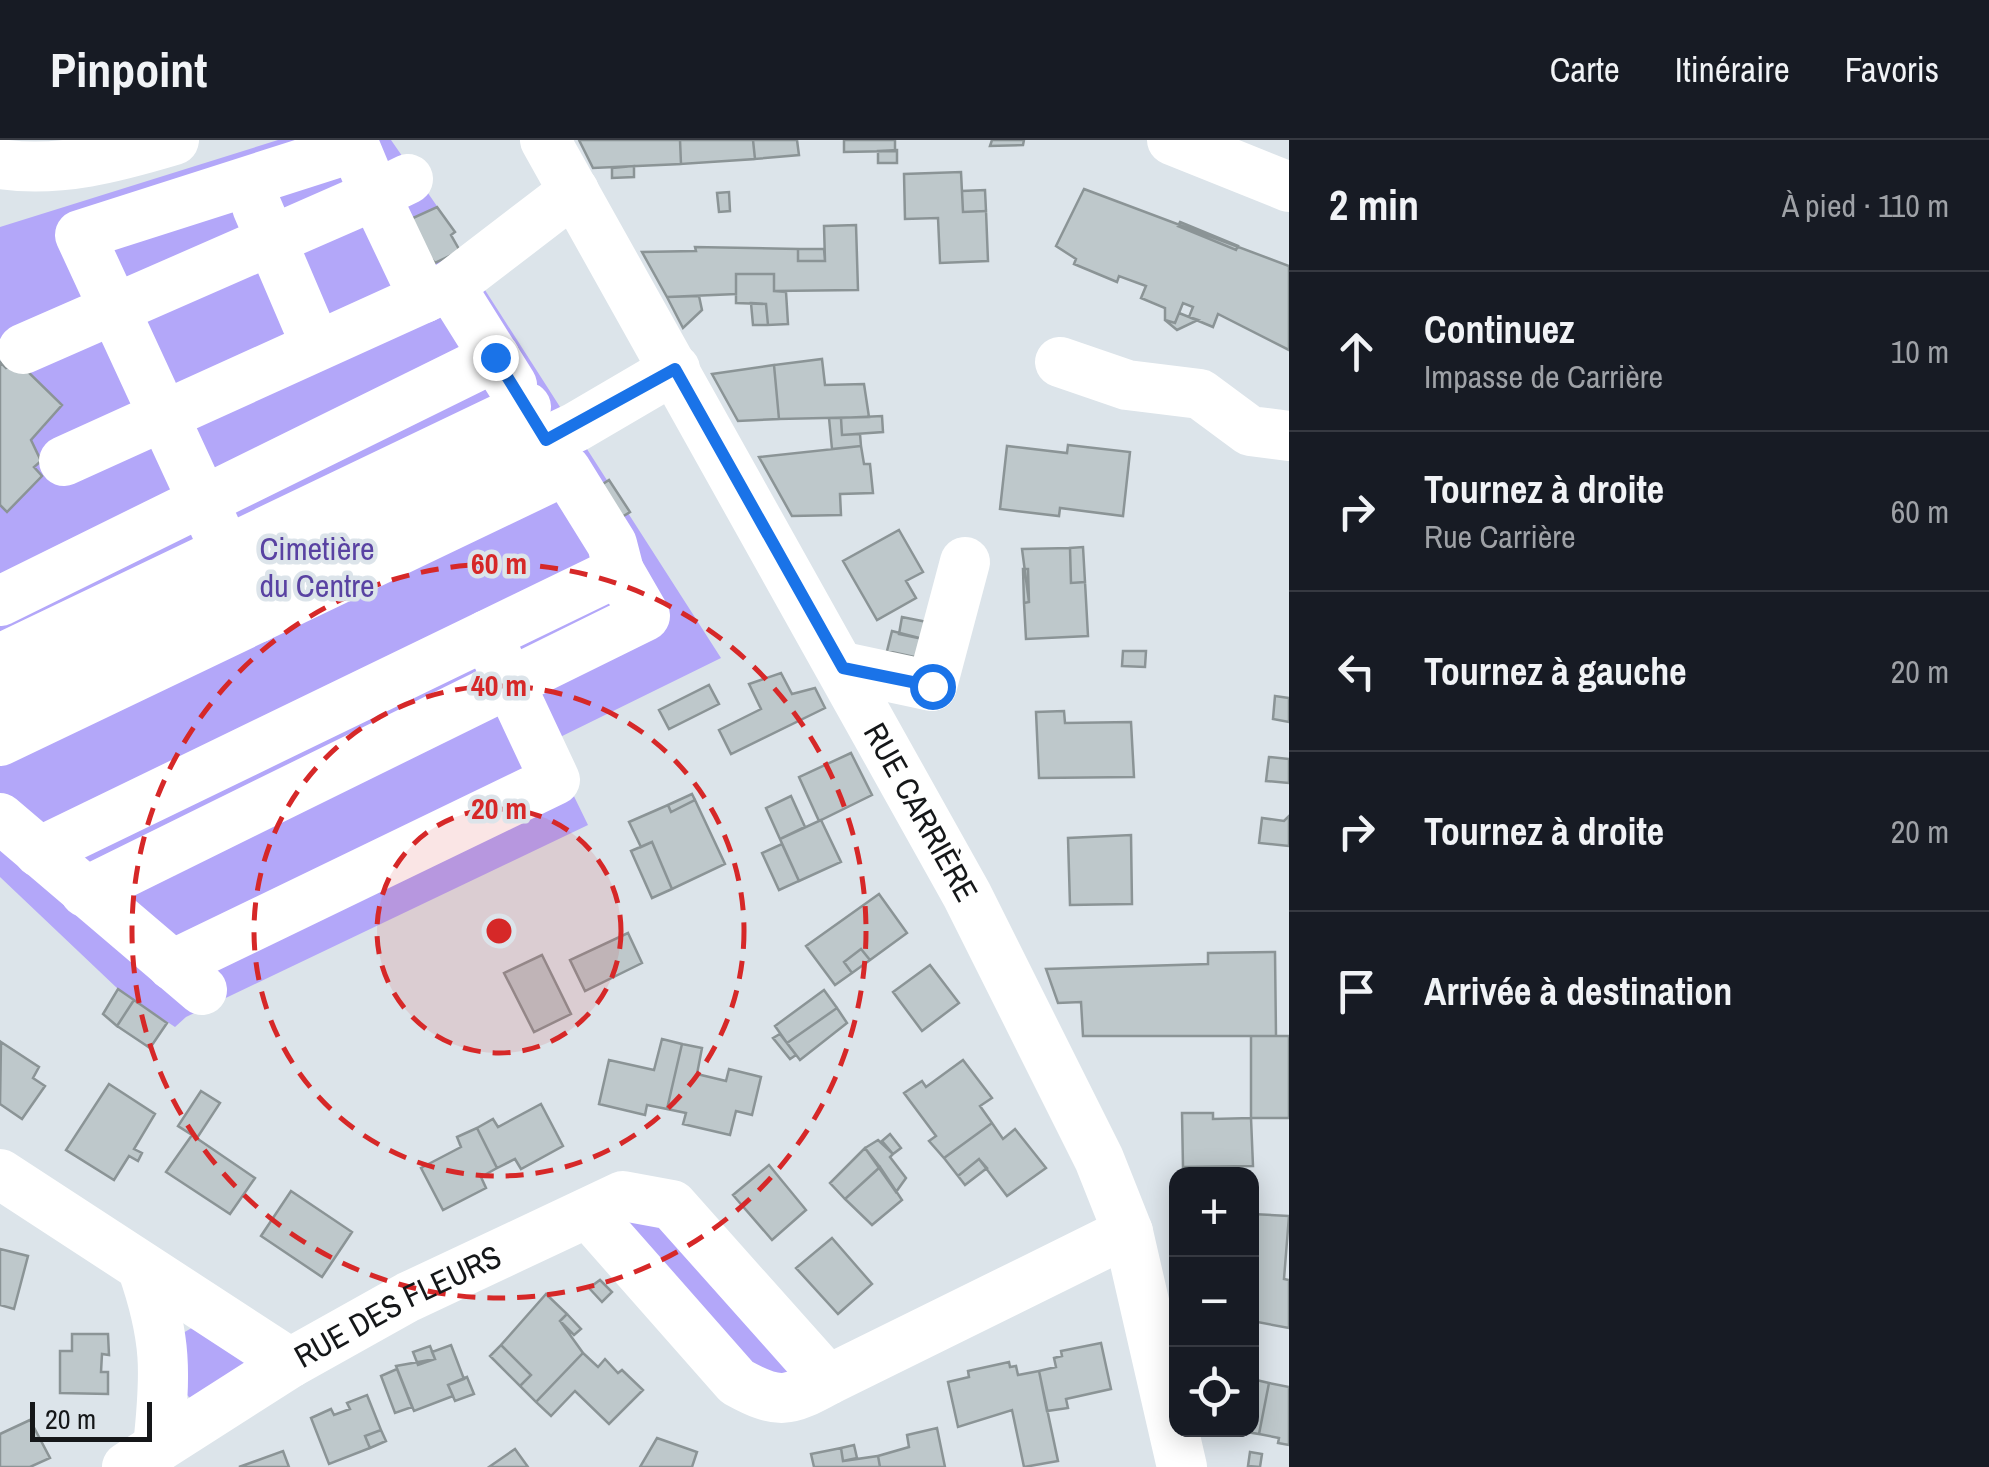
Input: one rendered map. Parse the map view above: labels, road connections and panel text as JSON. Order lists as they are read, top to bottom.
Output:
{
  "streets": {
    "street": ["RUE CARRIÈRE", "RUE DES FLEURS"]
  },
  "parks": ["Cimetière du Centre"],
  "scale_bar": "20 m",
  "page": {
    "header": "Pinpoint",
    "nav": ["Carte", "Itinéraire", "Favoris"],
    "heading": ["2 min", "À pied · 110 m"],
    "list": [
      ["Continuez", "Impasse de Carrière", "10 m"],
      ["Tournez à droite", "Rue Carrière", "60 m"],
      ["Tournez à gauche", "20 m"],
      ["Tournez à droite", "20 m"],
      "Arrivée à destination"
    ],
    "map_buttons": ["+", "−"],
    "scale": "20 m"
  },
  "rings": ["60 m", "40 m", "20 m"]
}
